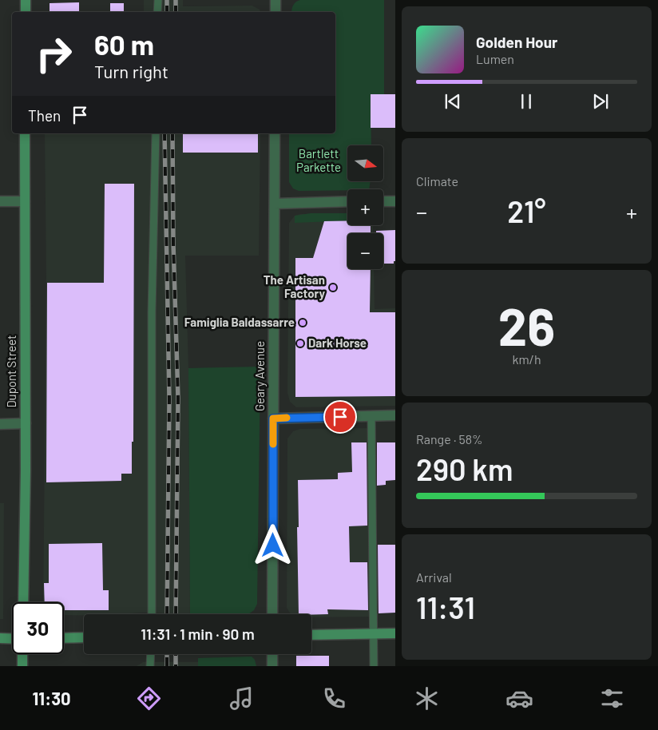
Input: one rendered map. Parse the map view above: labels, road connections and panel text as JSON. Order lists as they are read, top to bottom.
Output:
{
  "streets": {
    "main road": ["Dupont Street"],
    "street": ["Geary Avenue"]
  },
  "parks": ["Bartlett Parkette"],
  "places": ["The Artisan Factory", "Famiglia Baldassarre", "Dark Horse"],
  "north": "right",
  "page": {
    "turn": ["60 m", "Turn right"],
    "song": ["Golden Hour", "Lumen"],
    "then": "Then",
    "tile": [
      "Climate",
      ["26", "km/h"],
      ["Range · 58%", "290 km"],
      ["Arrival", "11:31"]
    ],
    "map_buttons": ["+", "−"],
    "heat": ["−", "21°", "+"],
    "limit": "30",
    "trip": "11:31 · 1 min · 90 m",
    "tabs": "11:30"
  }
}
